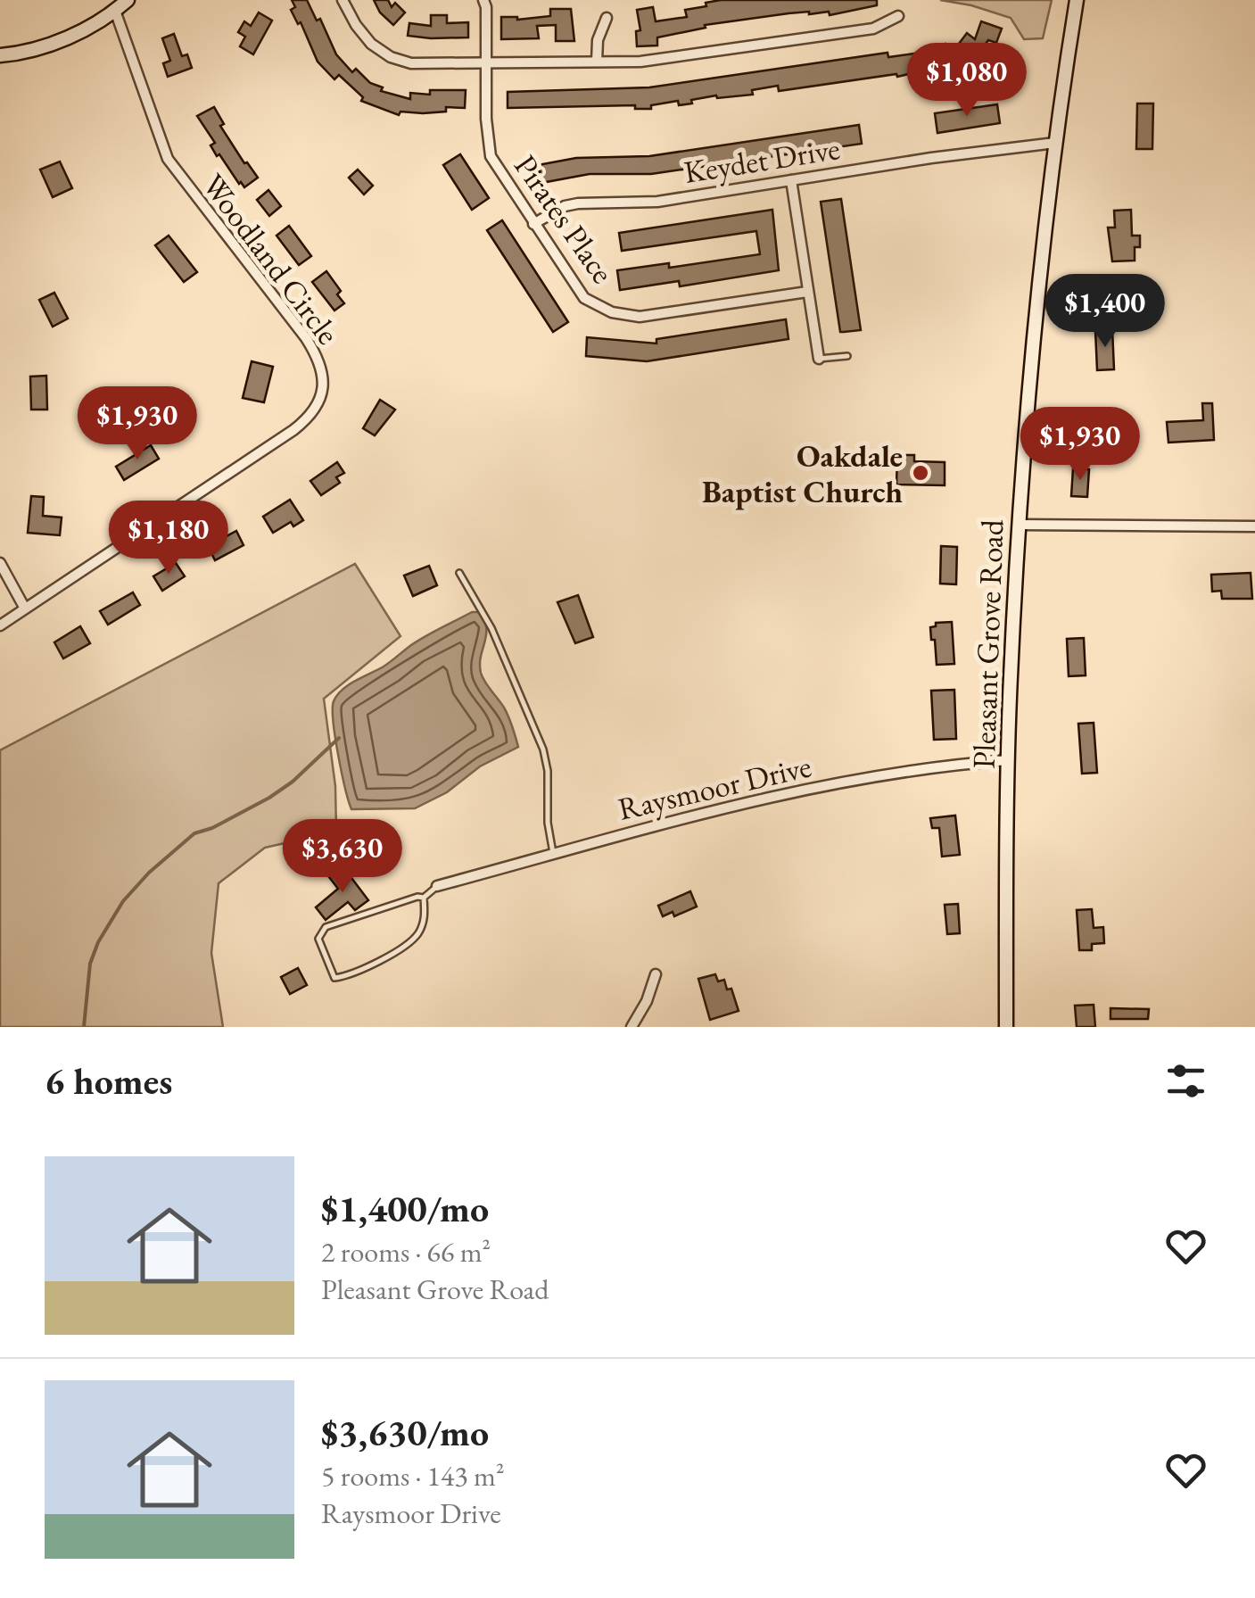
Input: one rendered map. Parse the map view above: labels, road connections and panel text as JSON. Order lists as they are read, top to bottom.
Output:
{
  "streets": {
    "street": [
      "Keydet Drive",
      "Pirates Place",
      "Woodland Circle",
      "Pleasant Grove Road",
      "Raysmoor Drive"
    ]
  },
  "crossings": [
    ["Keydet Drive", "Pirates Place"],
    ["Keydet Drive", "Pleasant Grove Road"],
    ["Pleasant Grove Road", "Raysmoor Drive"]
  ],
  "places": ["Oakdale Baptist Church"],
  "page": {
    "price": [
      "$1,080",
      "$1,400",
      "$1,930",
      "$1,930",
      "$1,180",
      "$3,630"
    ],
    "heading": "6 homes",
    "list": [
      {
        "name": "$1,400/mo",
        "note": "2 rooms · 66 m² · Pleasant Grove Road"
      },
      {
        "name": "$3,630/mo",
        "note": "5 rooms · 143 m² · Raysmoor Drive"
      }
    ]
  }
}
